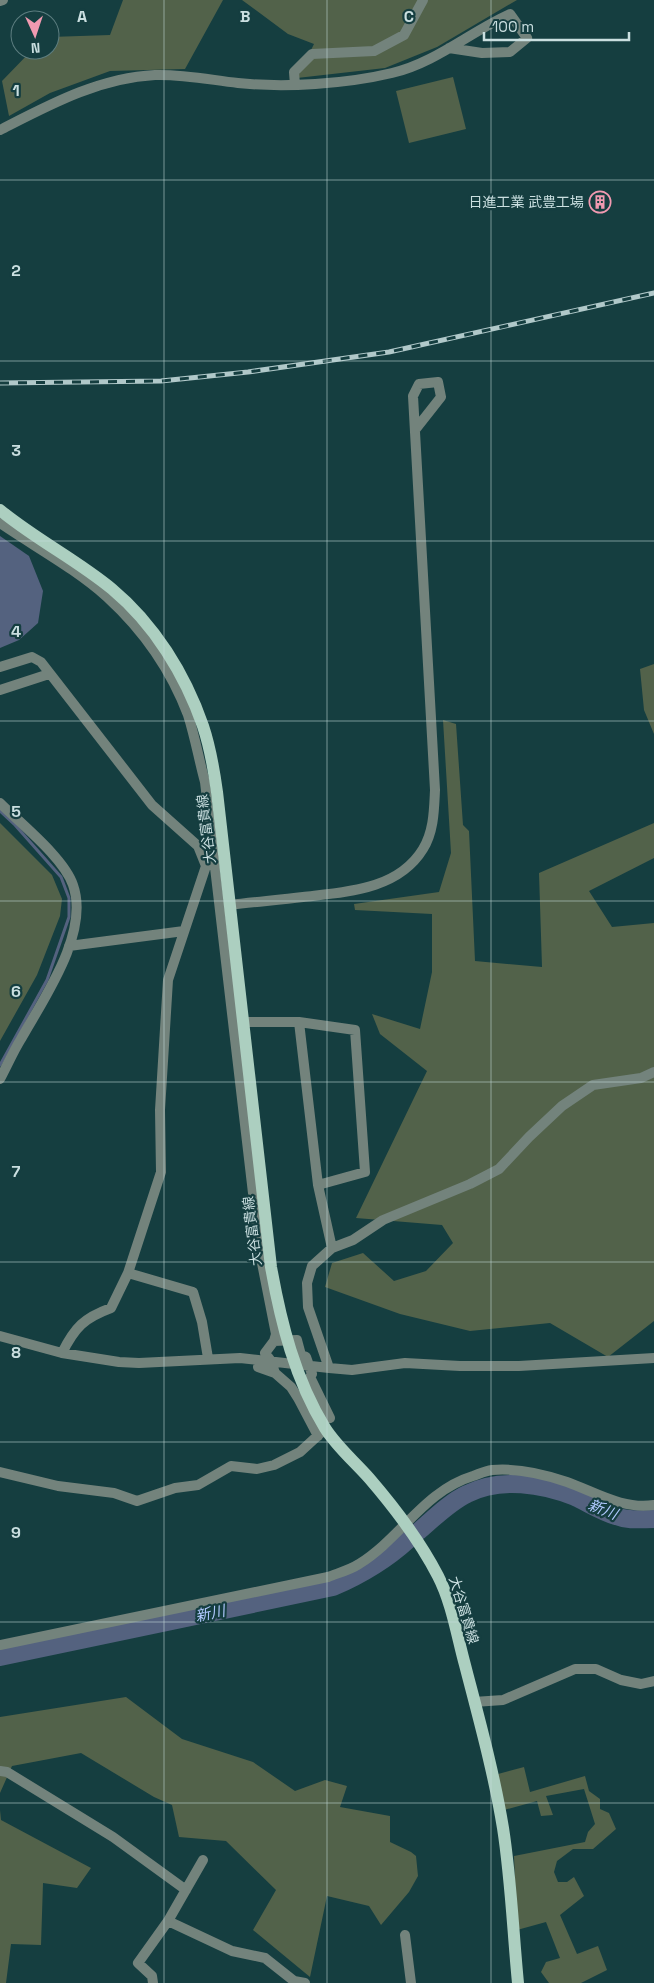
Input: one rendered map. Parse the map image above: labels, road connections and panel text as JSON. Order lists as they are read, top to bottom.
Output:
{
  "streets": {
    "main road": ["大谷富貴線"]
  },
  "water": ["新川"],
  "places": {
    "building": ["日進工業 武豊工場"]
  },
  "scale_bar": "100 m",
  "north": "bottom",
  "grid": {
    "columns": ["A", "B", "C"],
    "rows": [
      "1",
      "2",
      "3",
      "4",
      "5",
      "6",
      "7",
      "8",
      "9"
    ]
  }
}
